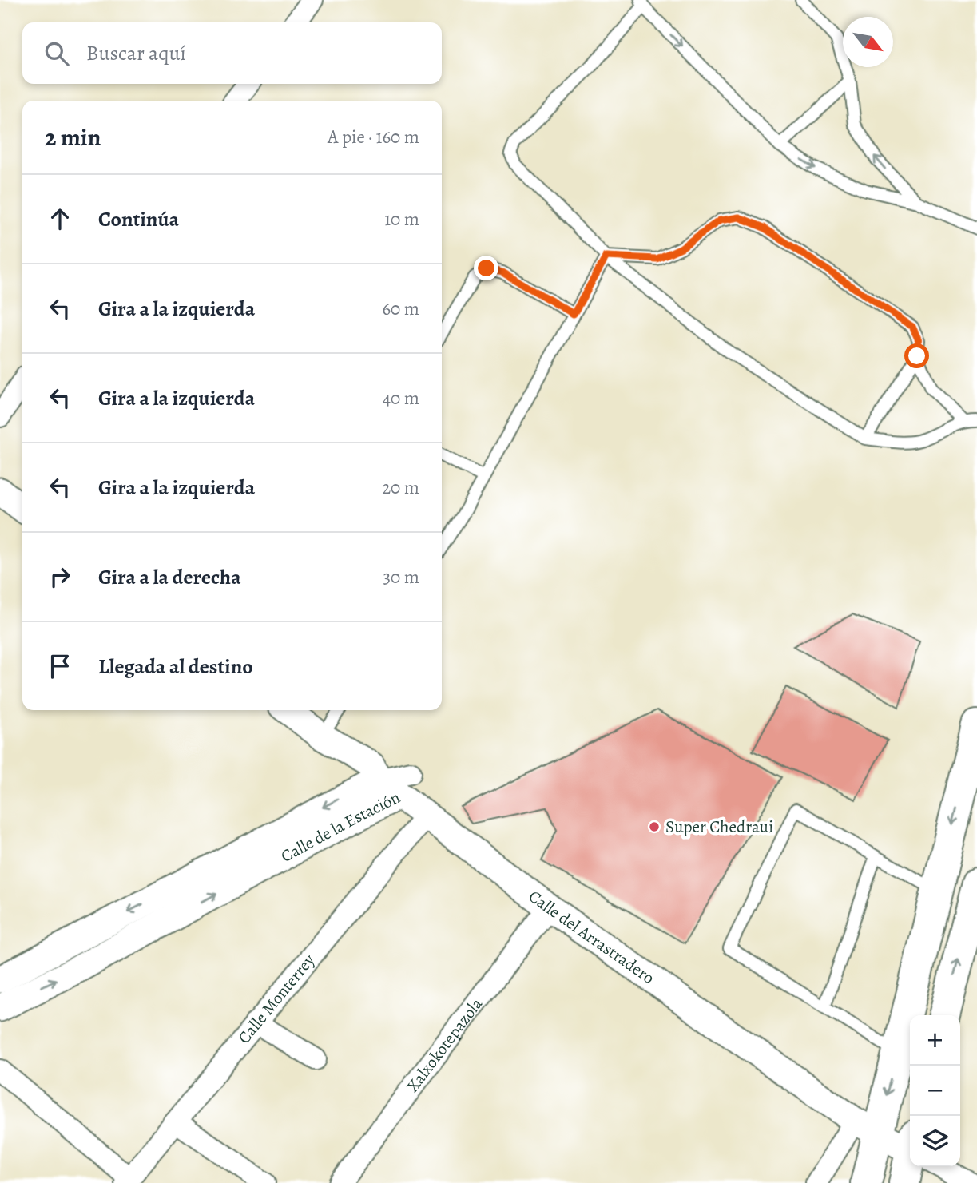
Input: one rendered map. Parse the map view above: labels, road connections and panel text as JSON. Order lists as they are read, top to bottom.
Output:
{
  "streets": {
    "street": [
      "Calle de la Estación",
      "Calle del Arrastradero",
      "Calle Monterrey",
      "Xalxokotepazola"
    ]
  },
  "crossings": [
    ["Calle de la Estación", "Calle del Arrastradero"],
    ["Calle del Arrastradero", "Calle Monterrey"],
    ["Calle del Arrastradero", "Xalxokotepazola"]
  ],
  "places": ["Super Chedraui"],
  "north": "bottom right",
  "page": {
    "search": "Buscar aquí",
    "heading": ["2 min", "A pie · 160 m"],
    "list": [
      ["Continúa", "10 m"],
      ["Gira a la izquierda", "60 m"],
      ["Gira a la izquierda", "40 m"],
      ["Gira a la izquierda", "20 m"],
      ["Gira a la derecha", "30 m"],
      "Llegada al destino"
    ],
    "map_buttons": ["+", "−"]
  }
}
